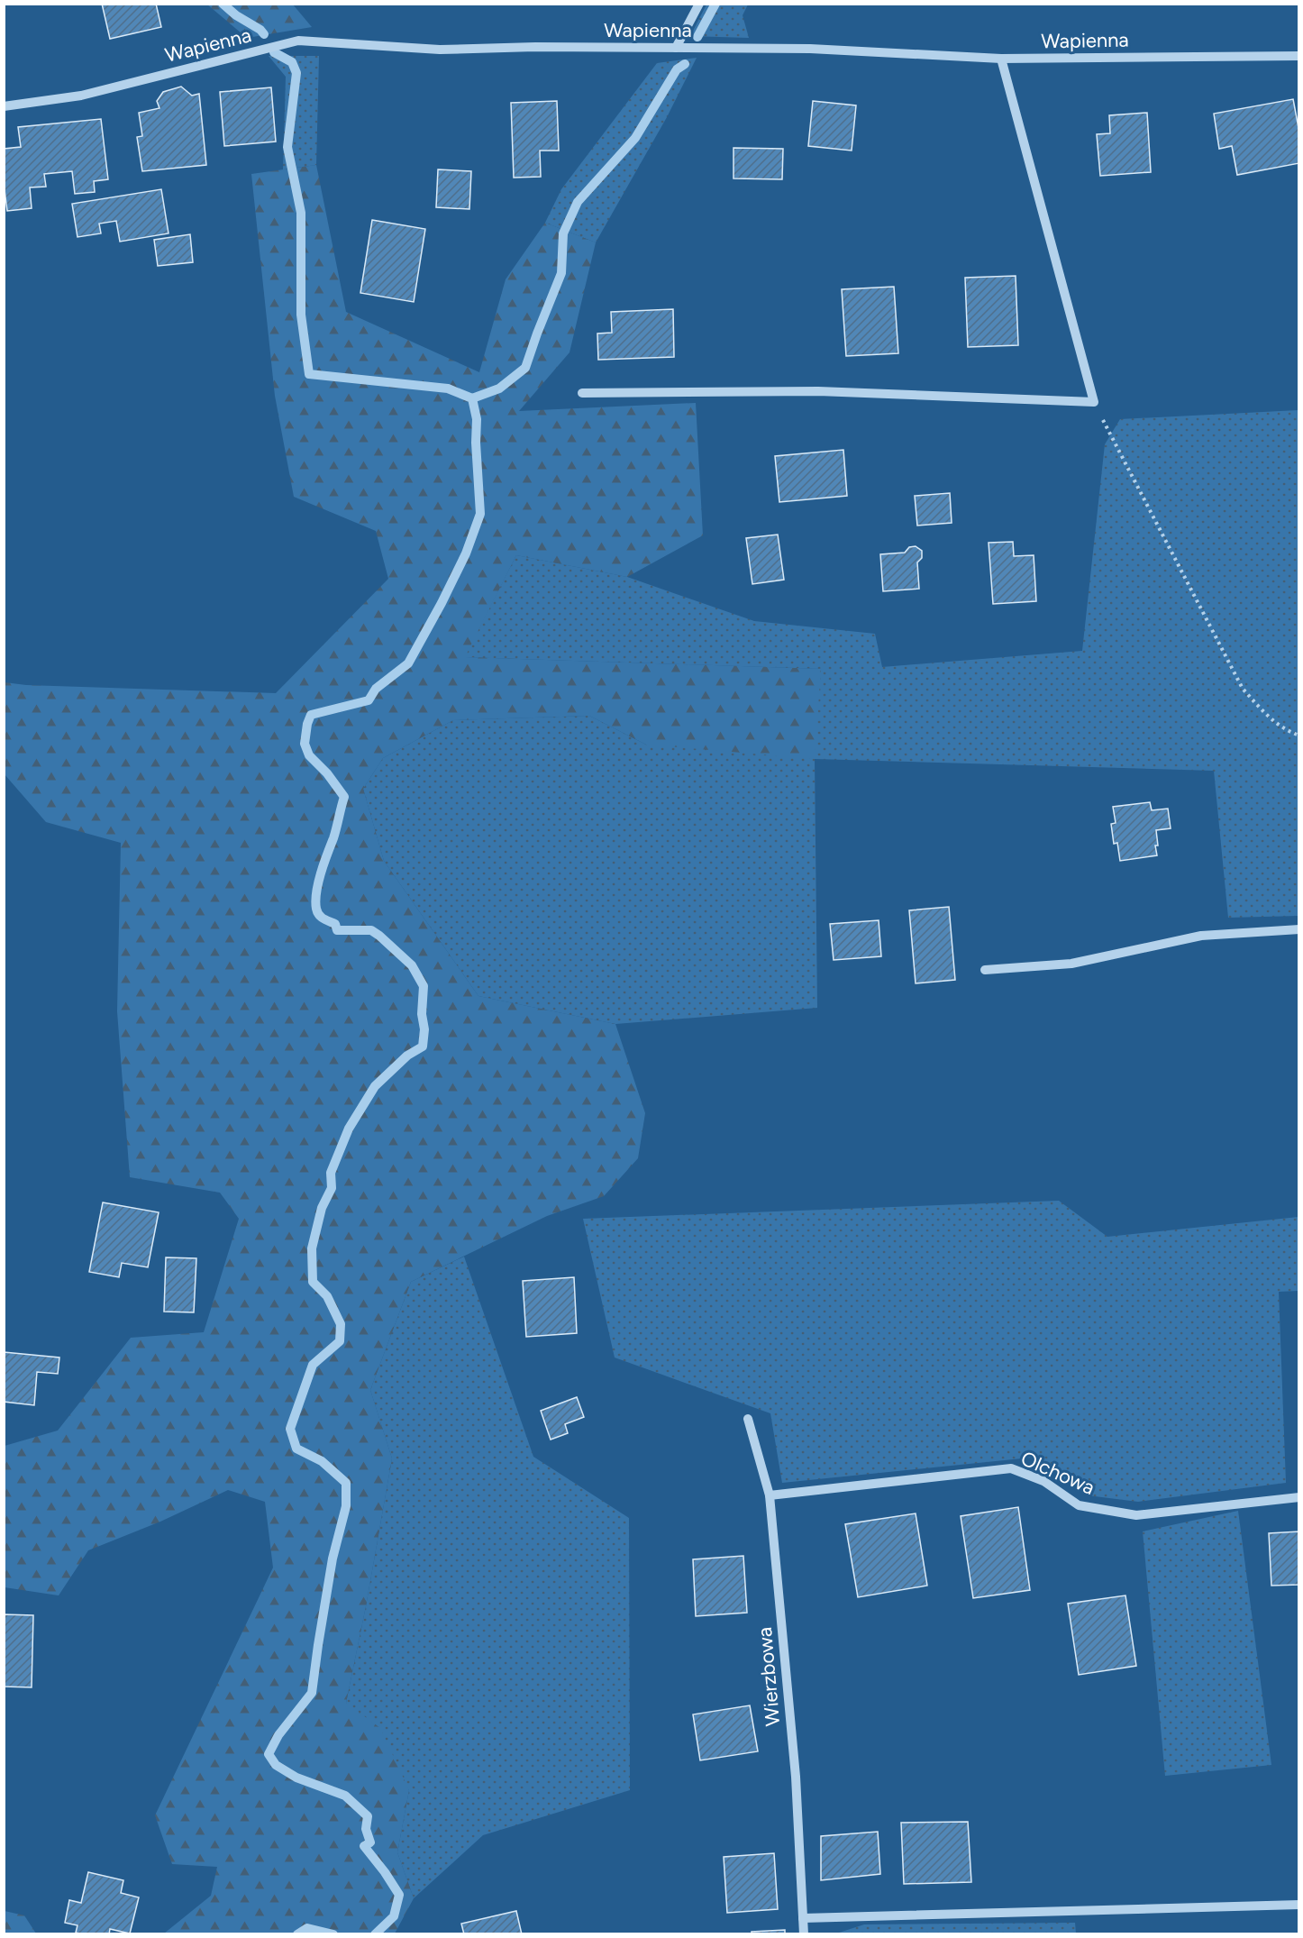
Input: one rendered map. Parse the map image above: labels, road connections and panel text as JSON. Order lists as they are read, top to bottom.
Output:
{
  "streets": {
    "street": ["Wapienna", "Olchowa", "Wierzbowa"]
  },
  "crossings": [
    ["Olchowa", "Wierzbowa"]
  ]
}
